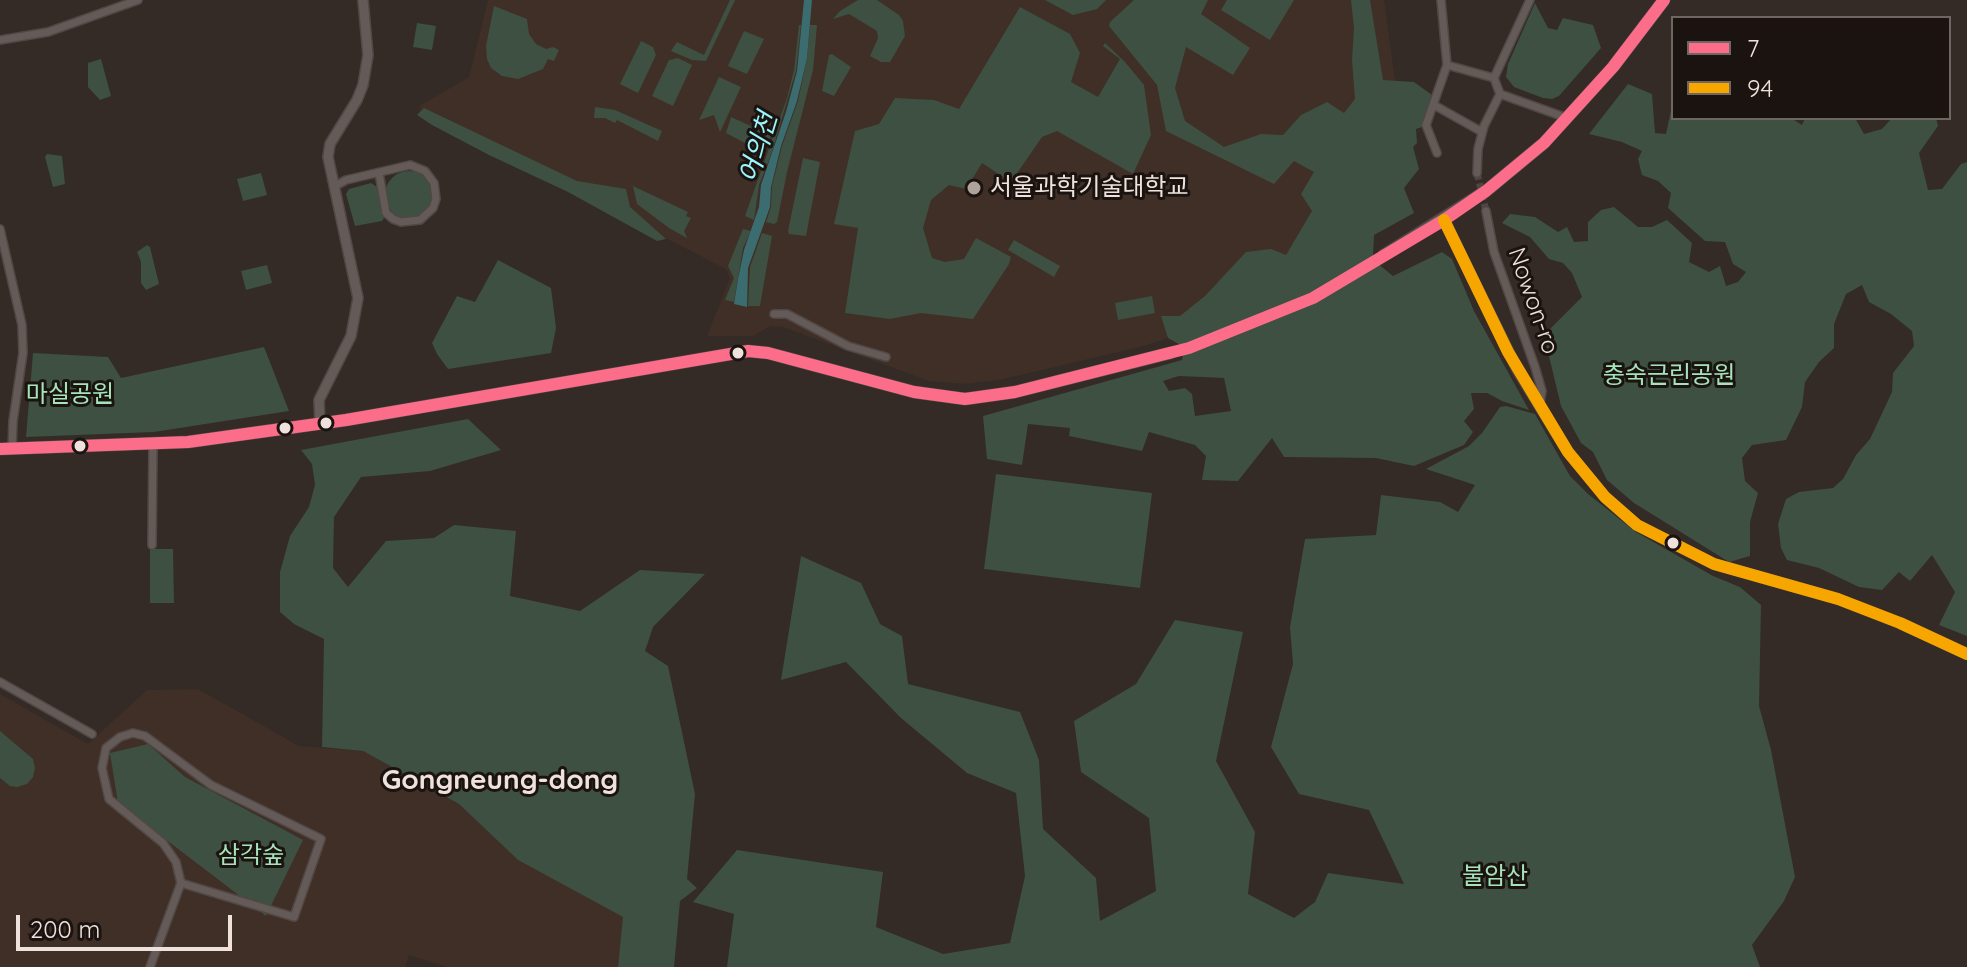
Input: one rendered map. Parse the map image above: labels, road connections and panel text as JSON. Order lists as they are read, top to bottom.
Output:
{
  "streets": {
    "street": ["Nowon-ro"]
  },
  "districts": ["Gongneung-dong"],
  "water": ["어의천"],
  "parks": [
    "충숙근린공원",
    "마실공원",
    "삼각숲",
    "불암산"
  ],
  "places": ["서울과학기술대학교"],
  "lines": ["transit line 7", "transit line 94"],
  "legend": ["7", "94"],
  "scale_bar": "200 m"
}
